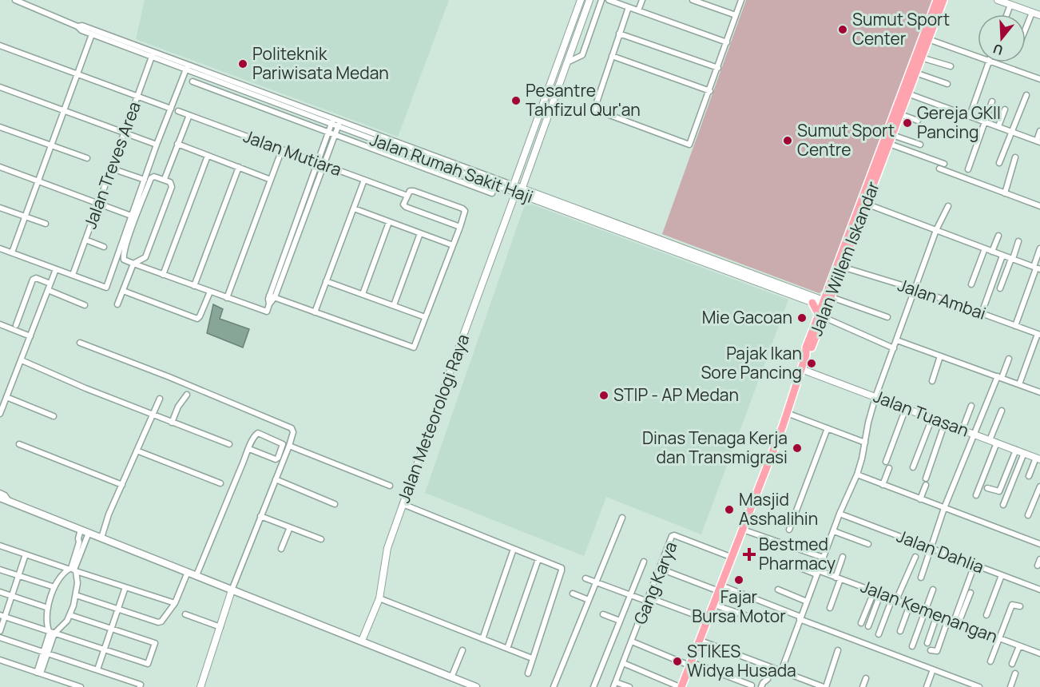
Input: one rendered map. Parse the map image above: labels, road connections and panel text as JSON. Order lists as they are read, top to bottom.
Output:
{
  "streets": {
    "highway": ["Jalan Willem Iskandar"],
    "street": [
      "Jalan Mutiara",
      "Jalan Treves Area",
      "Jalan Rumah Sakit Haji",
      "Jalan Ambai",
      "Jalan Tuasan",
      "Jalan Meteorologi Raya",
      "Jalan Dahlia",
      "Gang Karya",
      "Jalan Kemenangan"
    ]
  },
  "crossings": [
    ["Jalan Treves Area", "Jalan Rumah Sakit Haji"],
    ["Jalan Rumah Sakit Haji", "Jalan Willem Iskandar"],
    ["Jalan Willem Iskandar", "Jalan Ambai"],
    ["Jalan Willem Iskandar", "Jalan Tuasan"],
    ["Jalan Willem Iskandar", "Gang Karya"]
  ],
  "places": {
    "other": [
      "Sumut Sport Center",
      "Politeknik Pariwisata Medan",
      "Pesantre Tahfizul Qur'an",
      "Gereja GKII Pancing",
      "Sumut Sport Centre",
      "Mie Gacoan",
      "Pajak Ikan Sore Pancing",
      "STIP - AP Medan",
      "Dinas Tenaga Kerja dan Transmigrasi",
      "Masjid Asshalihin",
      "Fajar Bursa Motor",
      "STIKES Widya Husada"
    ],
    "health": ["Bestmed Pharmacy"]
  },
  "north": "bottom"
}
